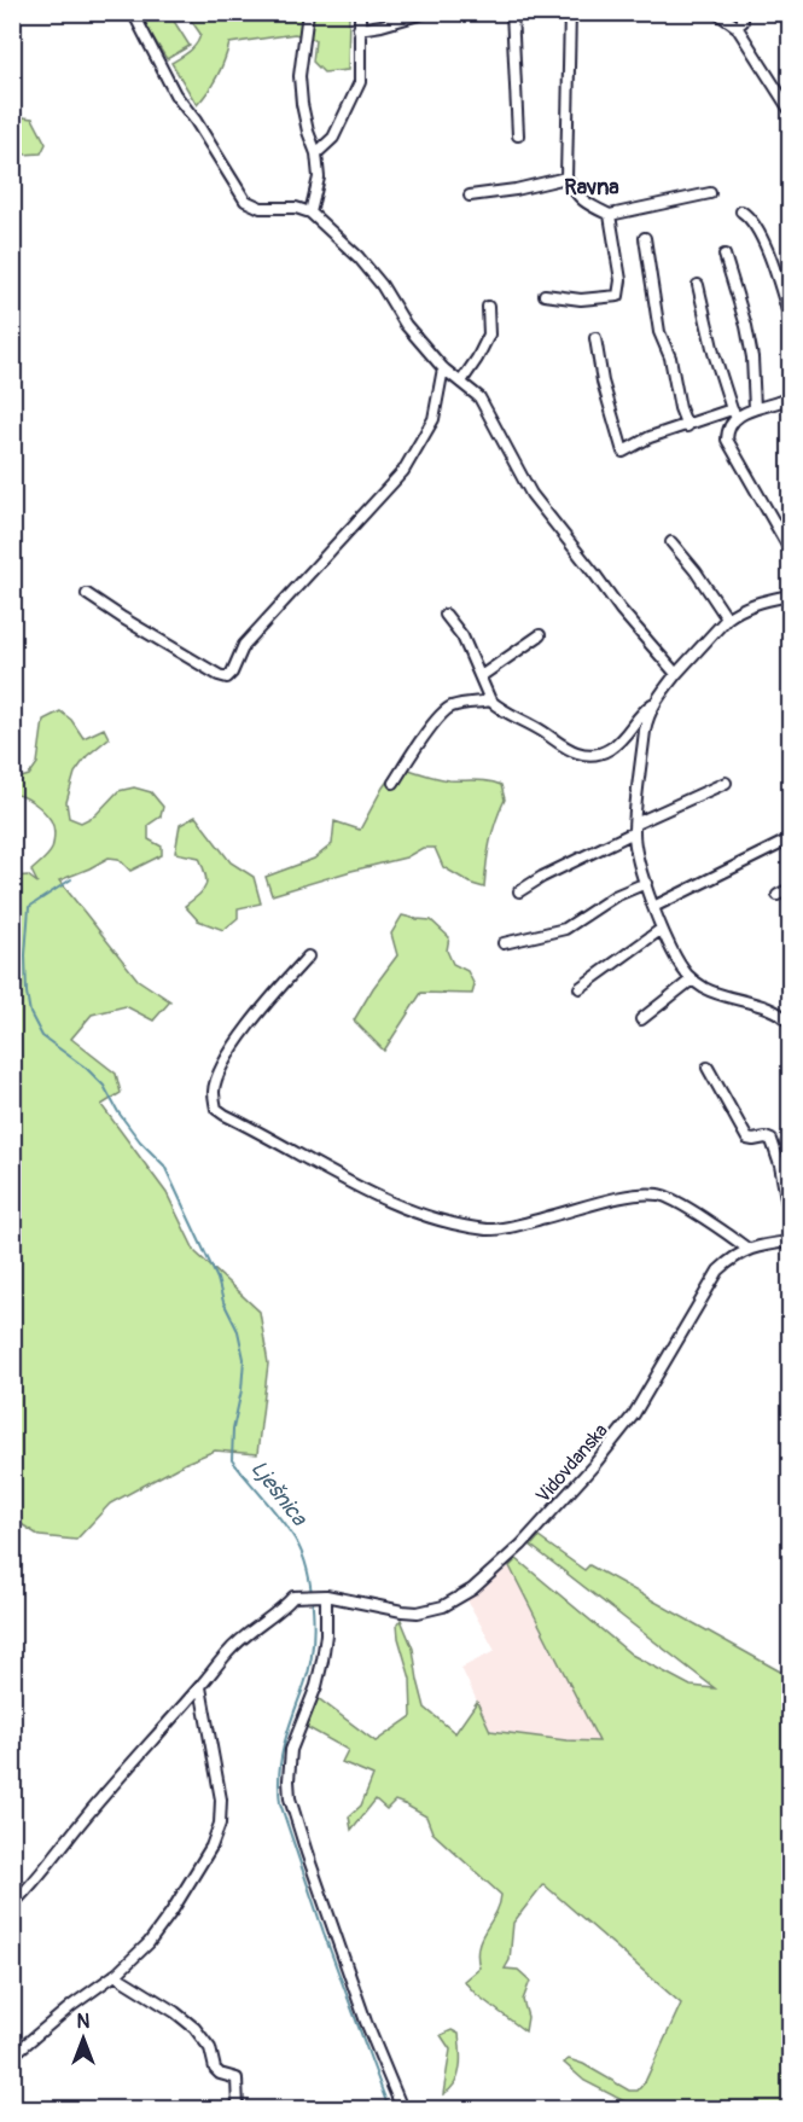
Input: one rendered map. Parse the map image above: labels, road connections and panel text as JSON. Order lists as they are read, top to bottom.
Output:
{
  "streets": {
    "street": ["Vidovdanska"]
  },
  "districts": ["Ravna"],
  "water": ["Lješnica"],
  "north": "top"
}
